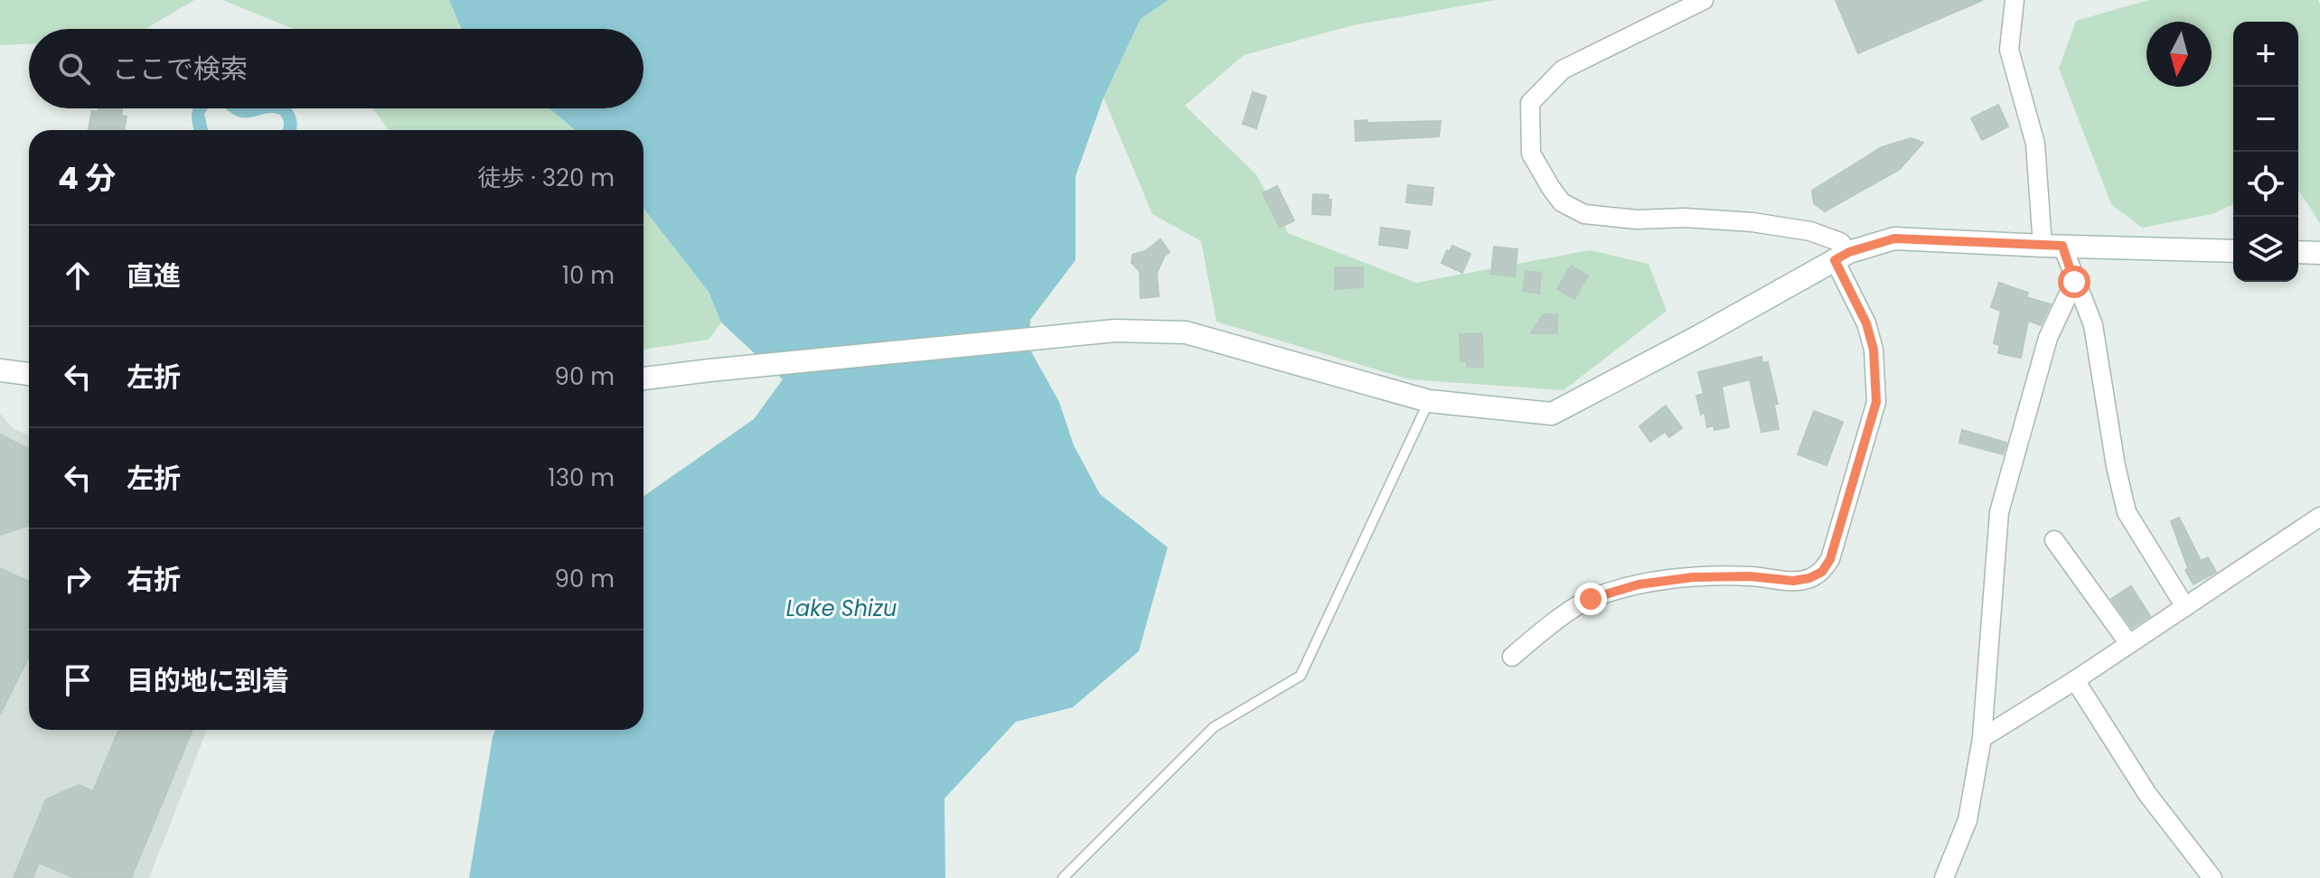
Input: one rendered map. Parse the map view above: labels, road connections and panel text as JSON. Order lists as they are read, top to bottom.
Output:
{
  "water": ["Lake Shizu"],
  "north": "bottom",
  "page": {
    "map_buttons": ["+", "−"],
    "search": "ここで検索",
    "heading": ["4 分", "徒歩 · 320 m"],
    "list": [
      ["直進", "10 m"],
      ["左折", "90 m"],
      ["左折", "130 m"],
      ["右折", "90 m"],
      "目的地に到着"
    ]
  }
}
